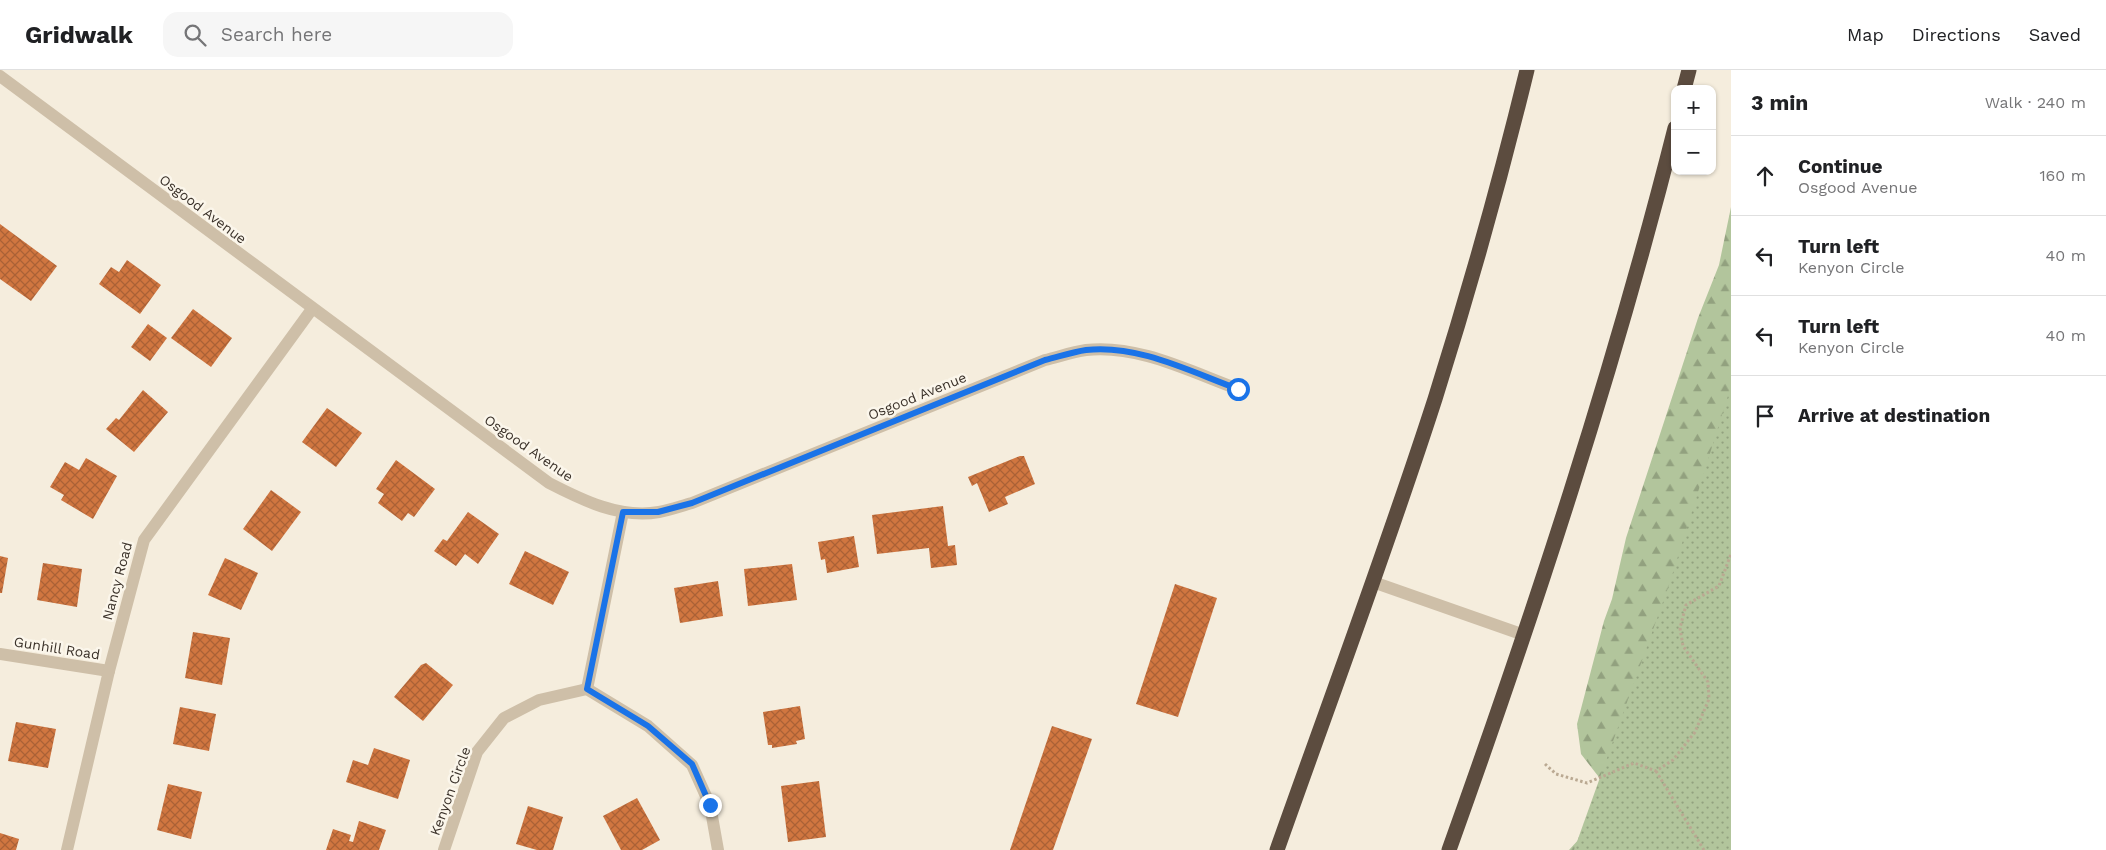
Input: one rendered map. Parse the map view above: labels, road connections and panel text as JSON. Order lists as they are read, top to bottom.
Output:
{
  "streets": {
    "street": [
      "Osgood Avenue",
      "Nancy Road",
      "Gunhill Road",
      "Kenyon Circle"
    ]
  },
  "crossings": [
    ["Osgood Avenue", "Nancy Road"],
    ["Nancy Road", "Gunhill Road"]
  ],
  "page": {
    "header": "Gridwalk",
    "search": "Search here",
    "nav": ["Map", "Directions", "Saved"],
    "heading": ["3 min", "Walk · 240 m"],
    "map_buttons": ["+", "−"],
    "list": [
      ["Continue", "Osgood Avenue", "160 m"],
      ["Turn left", "Kenyon Circle", "40 m"],
      ["Turn left", "Kenyon Circle", "40 m"],
      "Arrive at destination"
    ]
  }
}
